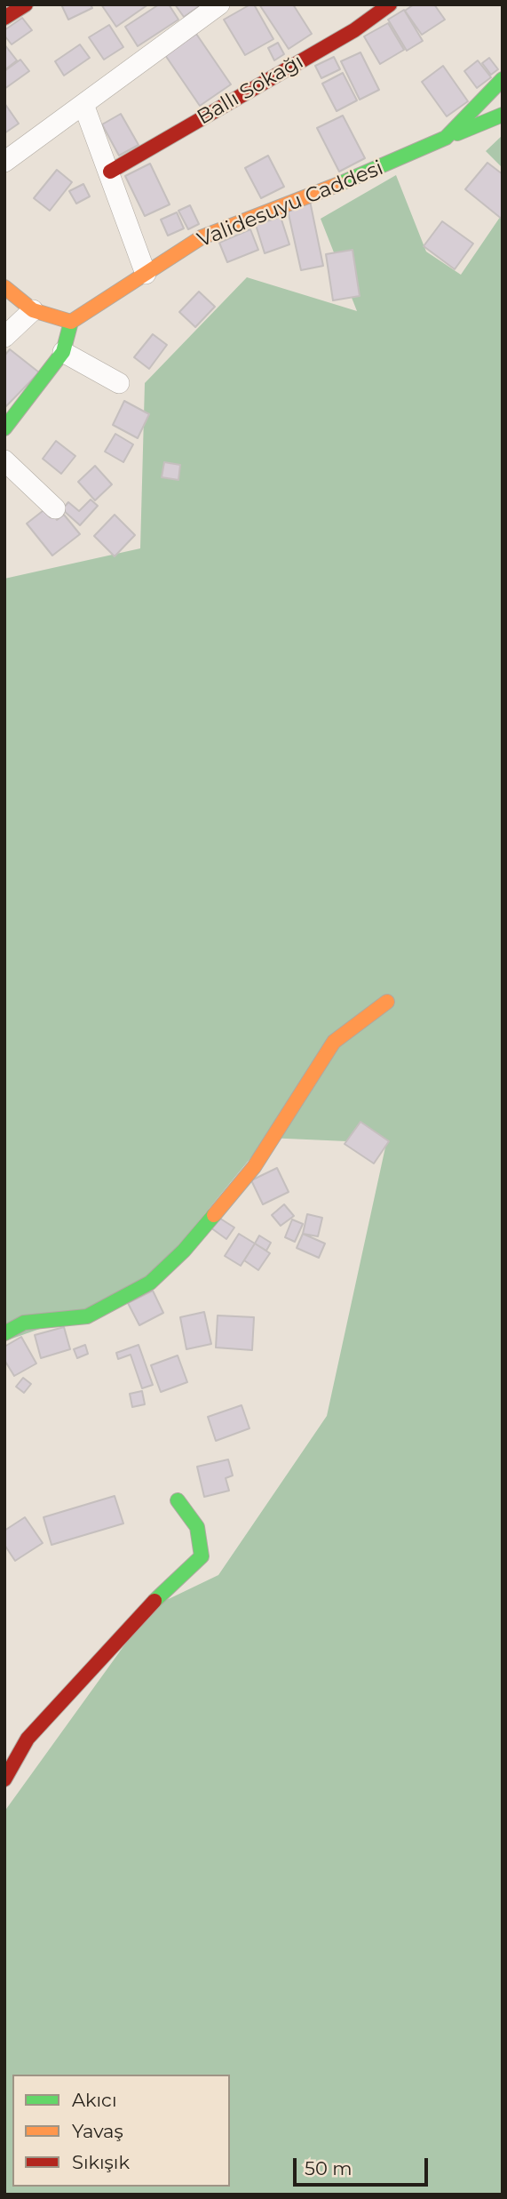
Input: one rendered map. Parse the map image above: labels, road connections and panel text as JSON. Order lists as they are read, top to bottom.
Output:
{
  "streets": {
    "street": ["Ballı Sokağı", "Validesuyu Caddesi"]
  },
  "legend": ["Akıcı", "Yavaş", "Sıkışık"],
  "scale_bar": "50 m"
}
